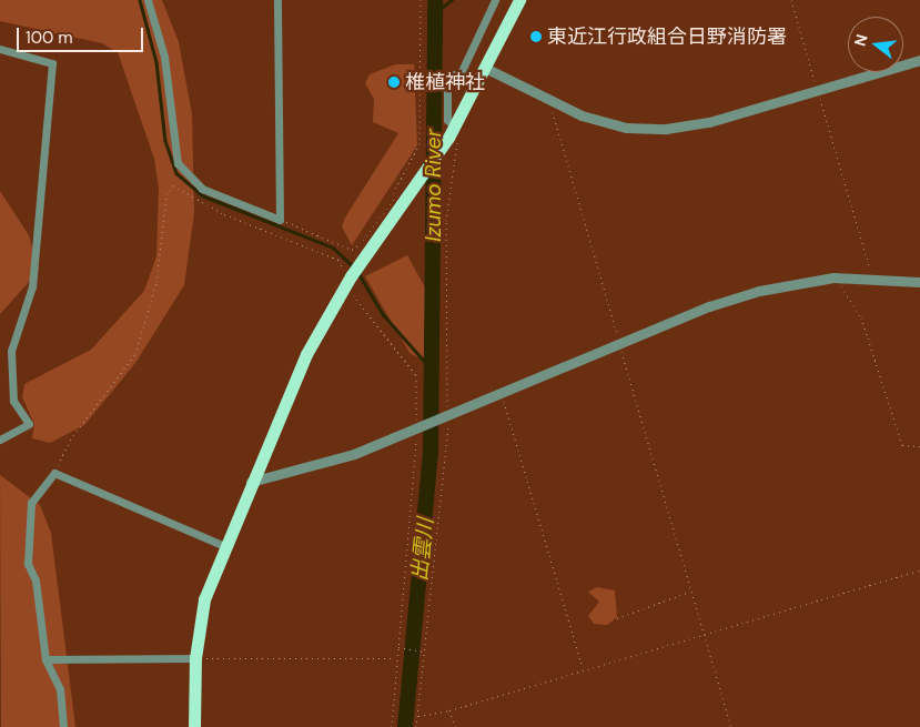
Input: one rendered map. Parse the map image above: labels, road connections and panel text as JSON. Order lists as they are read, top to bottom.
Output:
{
  "water": ["Izumo River", "出雲川"],
  "places": ["東近江行政組合日野消防署", "椎植神社"],
  "scale_bar": "100 m",
  "north": "left"
}
